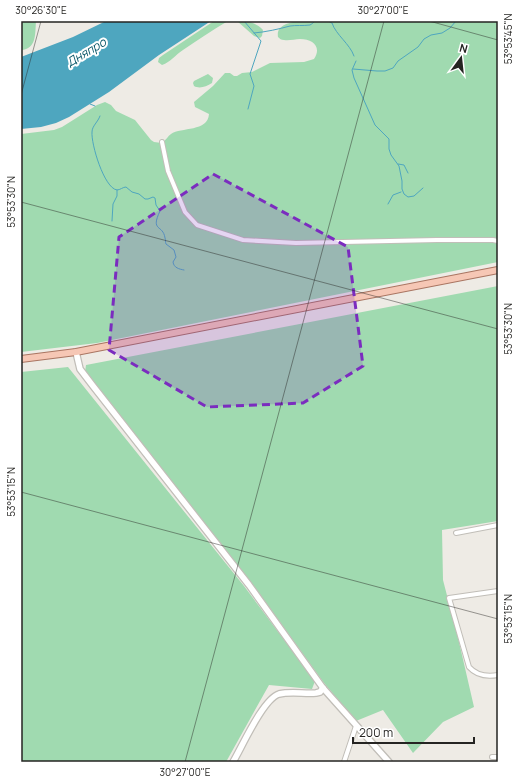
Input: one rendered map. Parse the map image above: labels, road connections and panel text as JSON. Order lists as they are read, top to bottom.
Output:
{
  "water": ["Дняпро"],
  "scale_bar": "200 m",
  "north": "top",
  "coordinates": [
    "30°26'30\"E",
    "30°27'00\"E",
    "53°53'45\"N",
    "53°53'30\"N",
    "53°53'15\"N"
  ]
}
